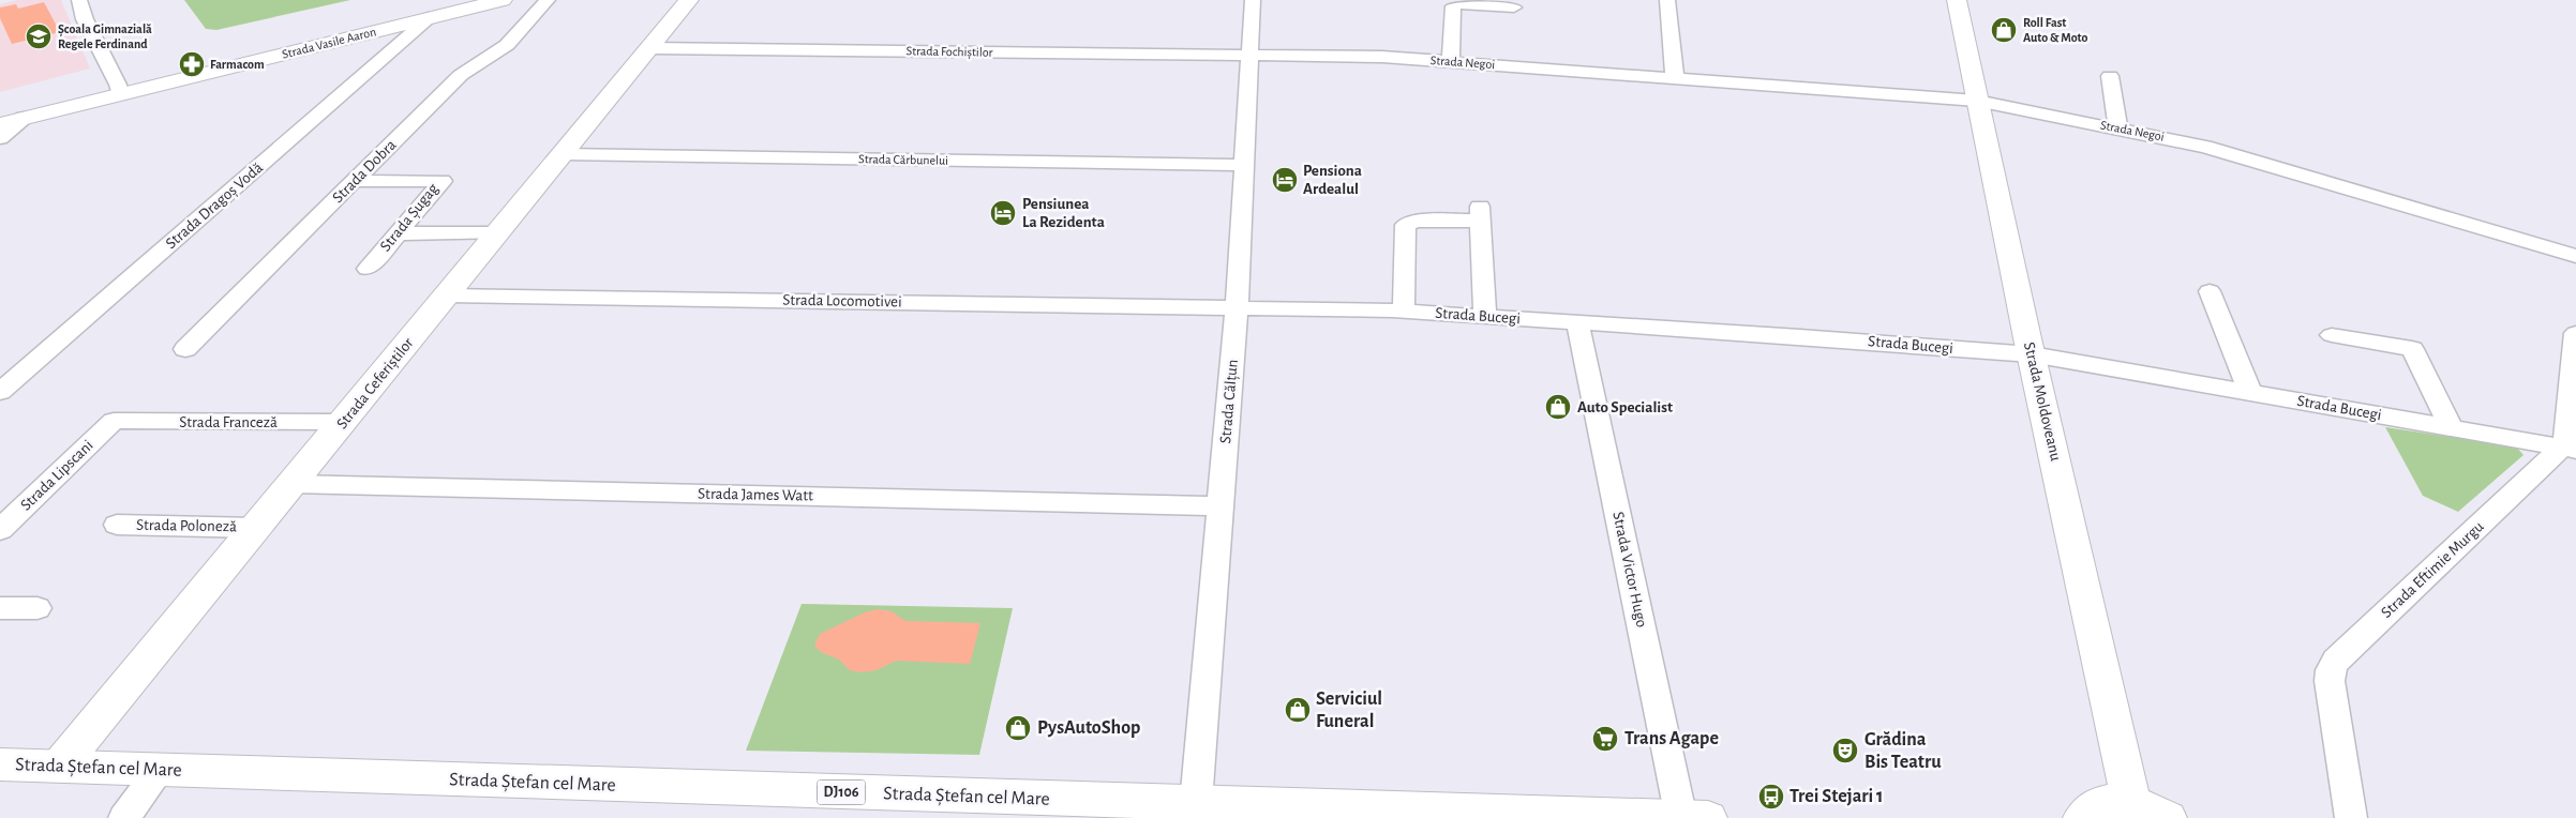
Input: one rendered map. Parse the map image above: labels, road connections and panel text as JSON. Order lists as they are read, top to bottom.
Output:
{
  "streets": {
    "main road": [
      "Strada Vasile Aaron",
      "Strada Ceferiștilor",
      "Strada Moldoveanu",
      "Strada Ștefan cel Mare",
      "DJ106"
    ],
    "street": [
      "Strada Fochiștilor",
      "Strada Negoi",
      "Strada Cărbunelui",
      "Strada Dobra",
      "Strada Dragoș Vodă",
      "Strada Șugag",
      "Strada Locomotivei",
      "Strada Bucegi",
      "Strada Călțun",
      "Strada Franceză",
      "Strada Lipscani",
      "Strada James Watt",
      "Strada Poloneză",
      "Strada Victor Hugo",
      "Strada Eftimie Murgu"
    ]
  },
  "crossings": [
    ["Strada Vasile Aaron", "Strada Dragoș Vodă"],
    ["Strada Fochiștilor", "Strada Negoi"],
    ["Strada Fochiștilor", "Strada Ceferiștilor"],
    ["Strada Fochiștilor", "Strada Călțun"],
    ["Strada Negoi", "Strada Călțun"],
    ["Strada Negoi", "Strada Moldoveanu"],
    ["Strada Cărbunelui", "Strada Ceferiștilor"],
    ["Strada Cărbunelui", "Strada Călțun"],
    ["Strada Dobra", "Strada Șugag"],
    ["Strada Locomotivei", "Strada Bucegi"],
    ["Strada Locomotivei", "Strada Ceferiștilor"],
    ["Strada Locomotivei", "Strada Călțun"],
    ["Strada Bucegi", "Strada Călțun"],
    ["Strada Bucegi", "Strada Moldoveanu"],
    ["Strada Bucegi", "Strada Victor Hugo"],
    ["Strada Bucegi", "Strada Eftimie Murgu"],
    ["Strada Ceferiștilor", "Strada Franceză"],
    ["Strada Ceferiștilor", "Strada James Watt"],
    ["Strada Ceferiștilor", "Strada Poloneză"],
    ["Strada Ceferiștilor", "Strada Ștefan cel Mare"],
    ["Strada Călțun", "Strada James Watt"],
    ["Strada Călțun", "Strada Ștefan cel Mare"],
    ["Strada Franceză", "Strada Lipscani"],
    ["Strada Victor Hugo", "Strada Ștefan cel Mare"]
  ],
  "places": {
    "shop": [
      "Roll Fast Auto & Moto",
      "Auto Specialist",
      "Serviciul Funeral",
      "PysAutoShop"
    ],
    "school or university": ["Școala Gimnazială Regele Ferdinand"],
    "pharmacy": ["Farmacom"],
    "hotel": ["Pensiona Ardealul", "Pensiunea La Rezidenta"],
    "supermarket": ["Trans Agape"],
    "theatre": ["Grădina Bis Teatru"],
    "bus stop": ["Trei Stejari 1"]
  }
}
